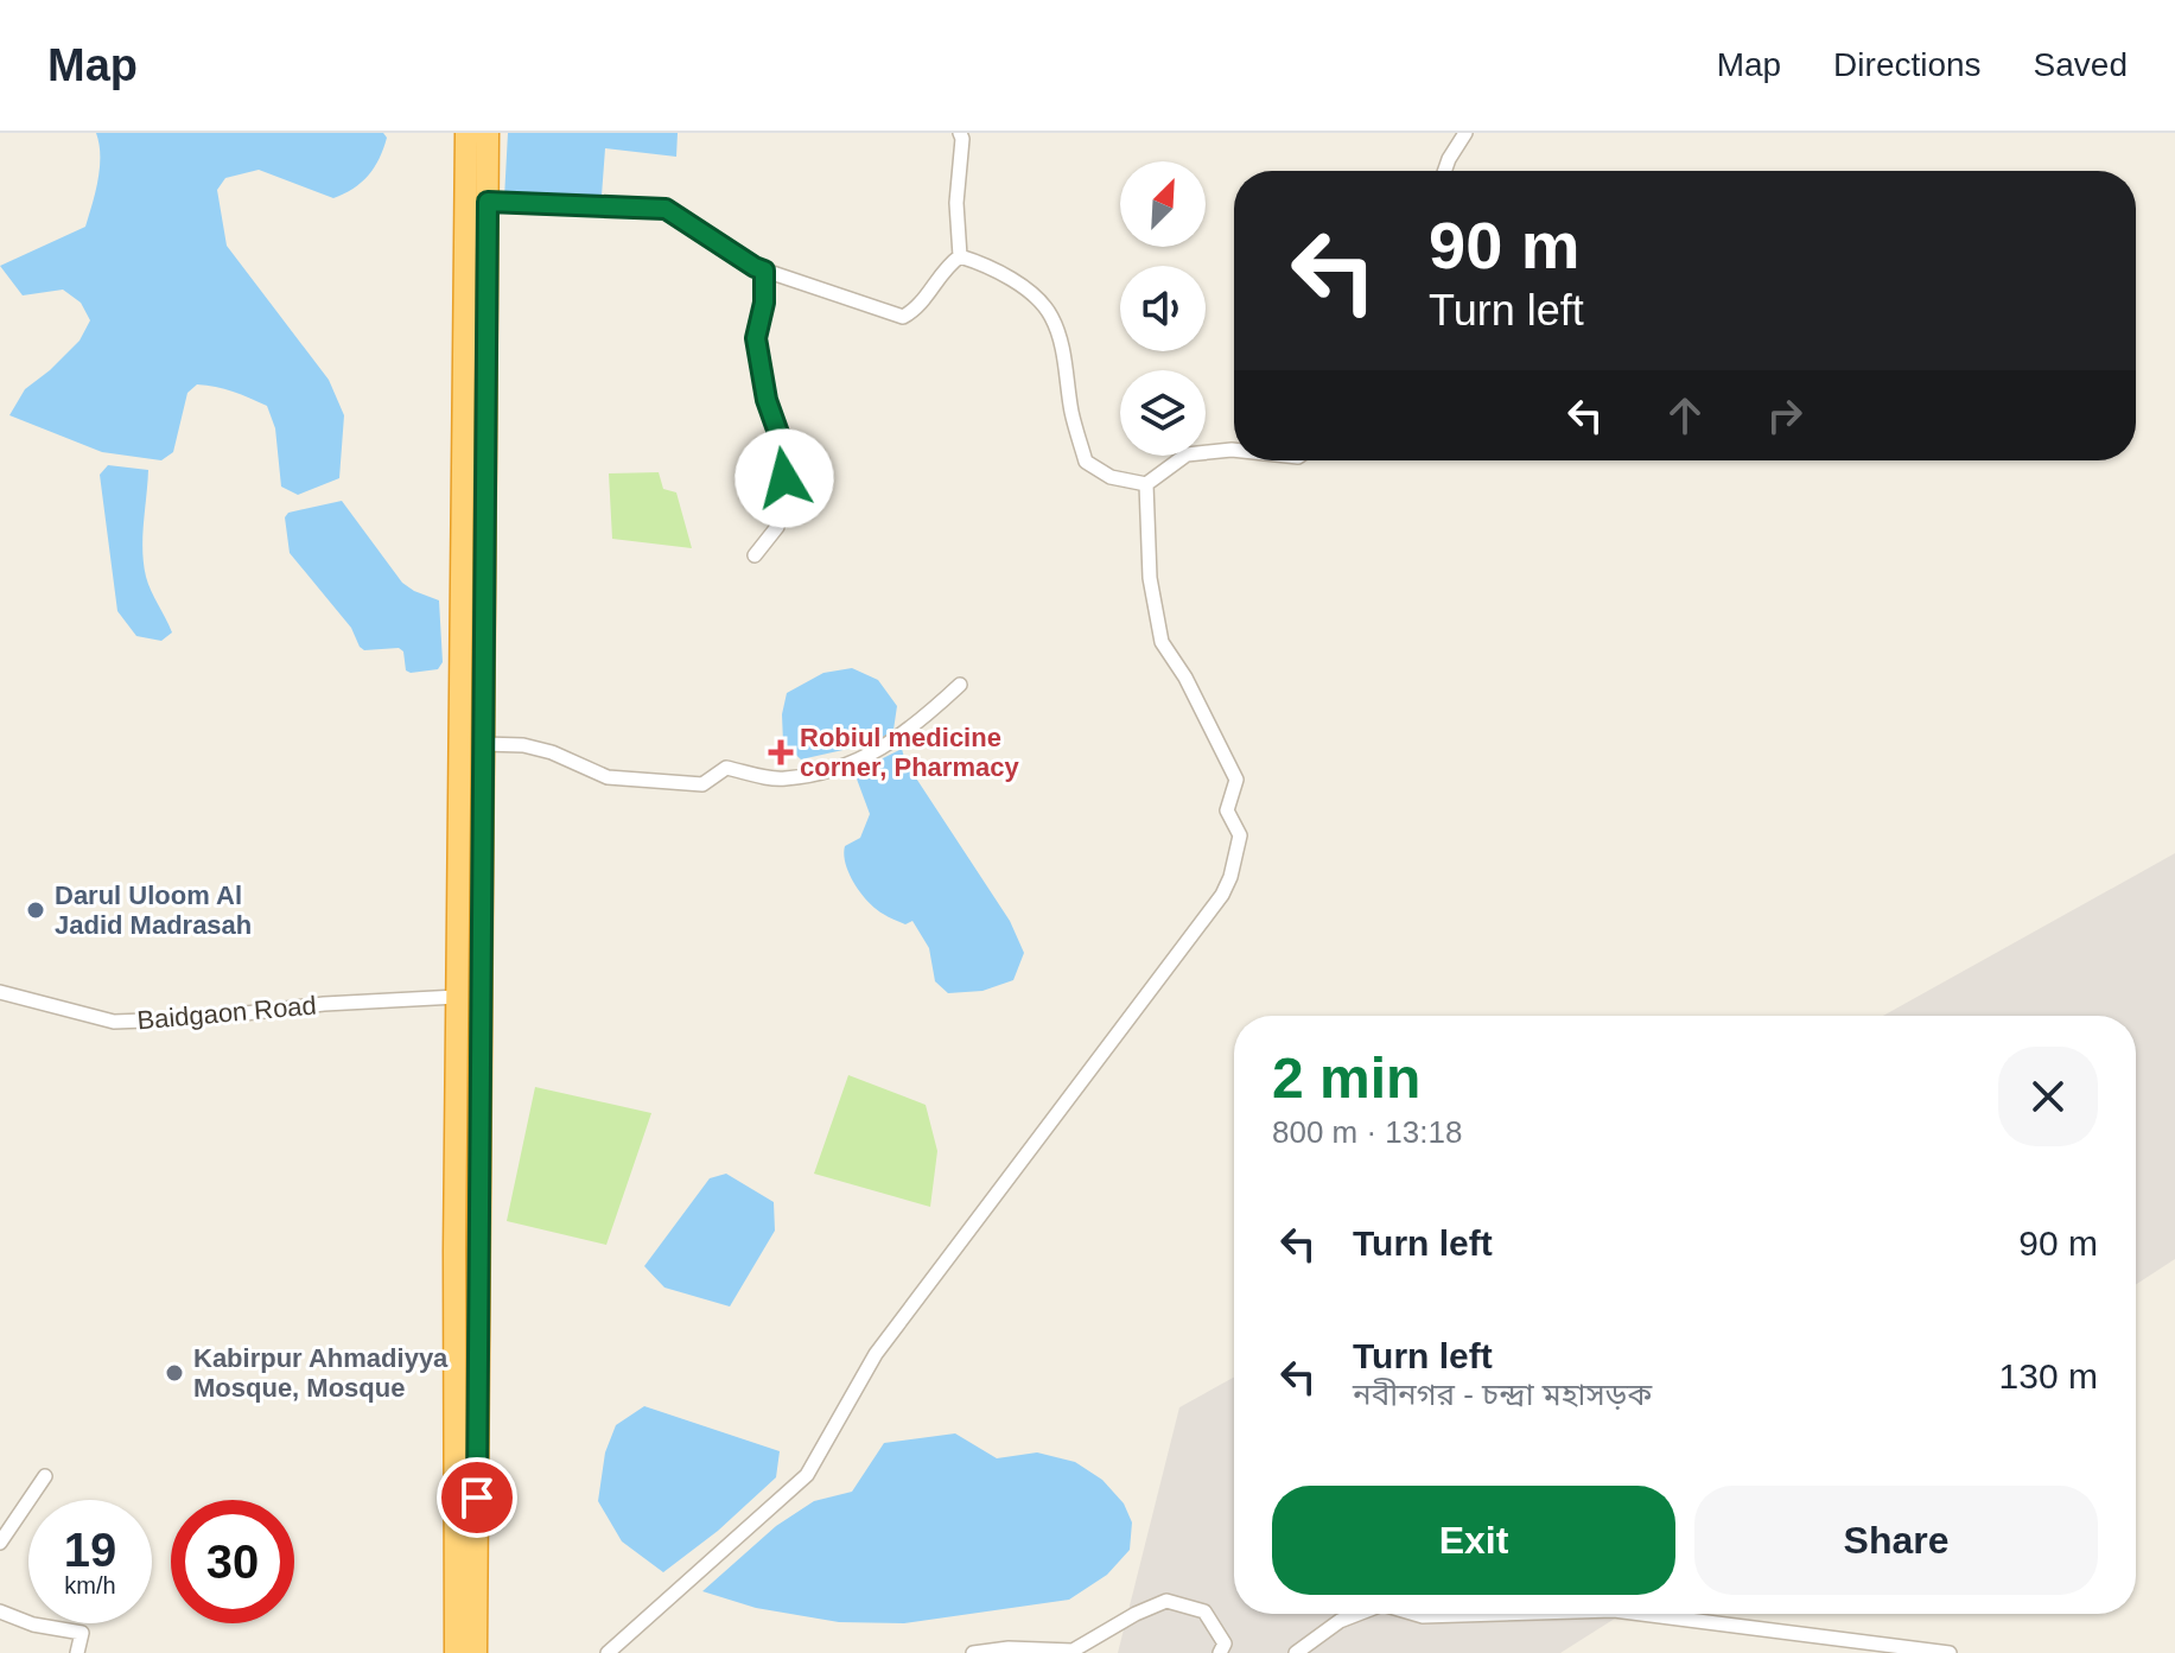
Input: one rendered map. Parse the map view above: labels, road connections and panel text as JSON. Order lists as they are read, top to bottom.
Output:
{
  "streets": {
    "street": ["Baidgaon Road"]
  },
  "places": {
    "health": ["Robiul medicine corner, Pharmacy"],
    "other": ["Darul Uloom Al Jadid Madrasah", "Kabirpur Ahmadiyya Mosque, Mosque"]
  },
  "north": "top right",
  "page": {
    "header": "Map",
    "nav": ["Map", "Directions", "Saved"],
    "turn": ["90 m", "Turn left"],
    "heading": ["2 min", "800 m · 13:18"],
    "list": [
      {
        "name": "Turn left",
        "value": "90 m"
      },
      {
        "name": "Turn left",
        "note": "নবীনগর - চন্দ্রা মহাসড়ক",
        "value": "130 m"
      }
    ],
    "buttons": ["Exit", "Share"],
    "speed": "19 km/h",
    "limit": "30"
  }
}
